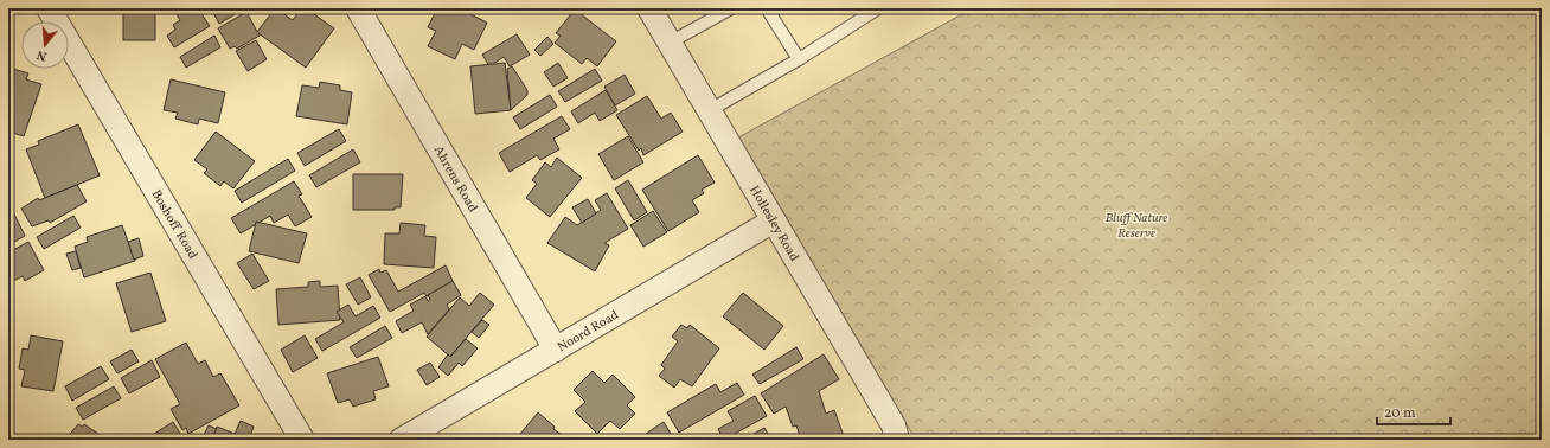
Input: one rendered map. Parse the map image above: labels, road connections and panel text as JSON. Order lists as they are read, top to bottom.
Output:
{
  "streets": {
    "street": [
      "Ahrens Road",
      "Hollesley Road",
      "Boshoff Road",
      "Noord Road"
    ]
  },
  "crossings": [
    ["Ahrens Road", "Noord Road"],
    ["Hollesley Road", "Noord Road"]
  ],
  "parks": ["Bluff Nature Reserve"],
  "scale_bar": "20 m",
  "north": "bottom"
}
